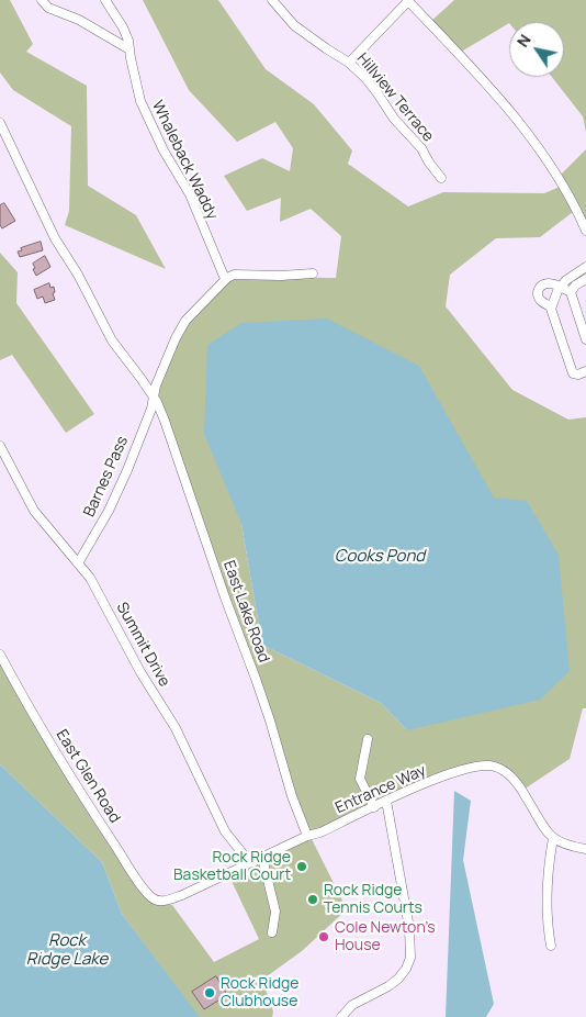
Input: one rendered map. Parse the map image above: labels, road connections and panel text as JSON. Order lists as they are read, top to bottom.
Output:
{
  "streets": {
    "street": [
      "Hillview Terrace",
      "Whaleback Waddy",
      "Barnes Pass",
      "East Lake Road",
      "Summit Drive",
      "East Glen Road",
      "Entrance Way"
    ]
  },
  "crossings": [
    ["Whaleback Waddy", "Barnes Pass"],
    ["Barnes Pass", "East Lake Road"],
    ["Barnes Pass", "Summit Drive"],
    ["East Lake Road", "Entrance Way"],
    ["Summit Drive", "Entrance Way"],
    ["East Glen Road", "Entrance Way"]
  ],
  "water": ["Cooks Pond", "Rock Ridge Lake"],
  "places": [
    "Rock Ridge Basketball Court",
    "Rock Ridge Tennis Courts",
    "Cole Newton’s House",
    "Rock Ridge Clubhouse"
  ],
  "north": "top left"
}
